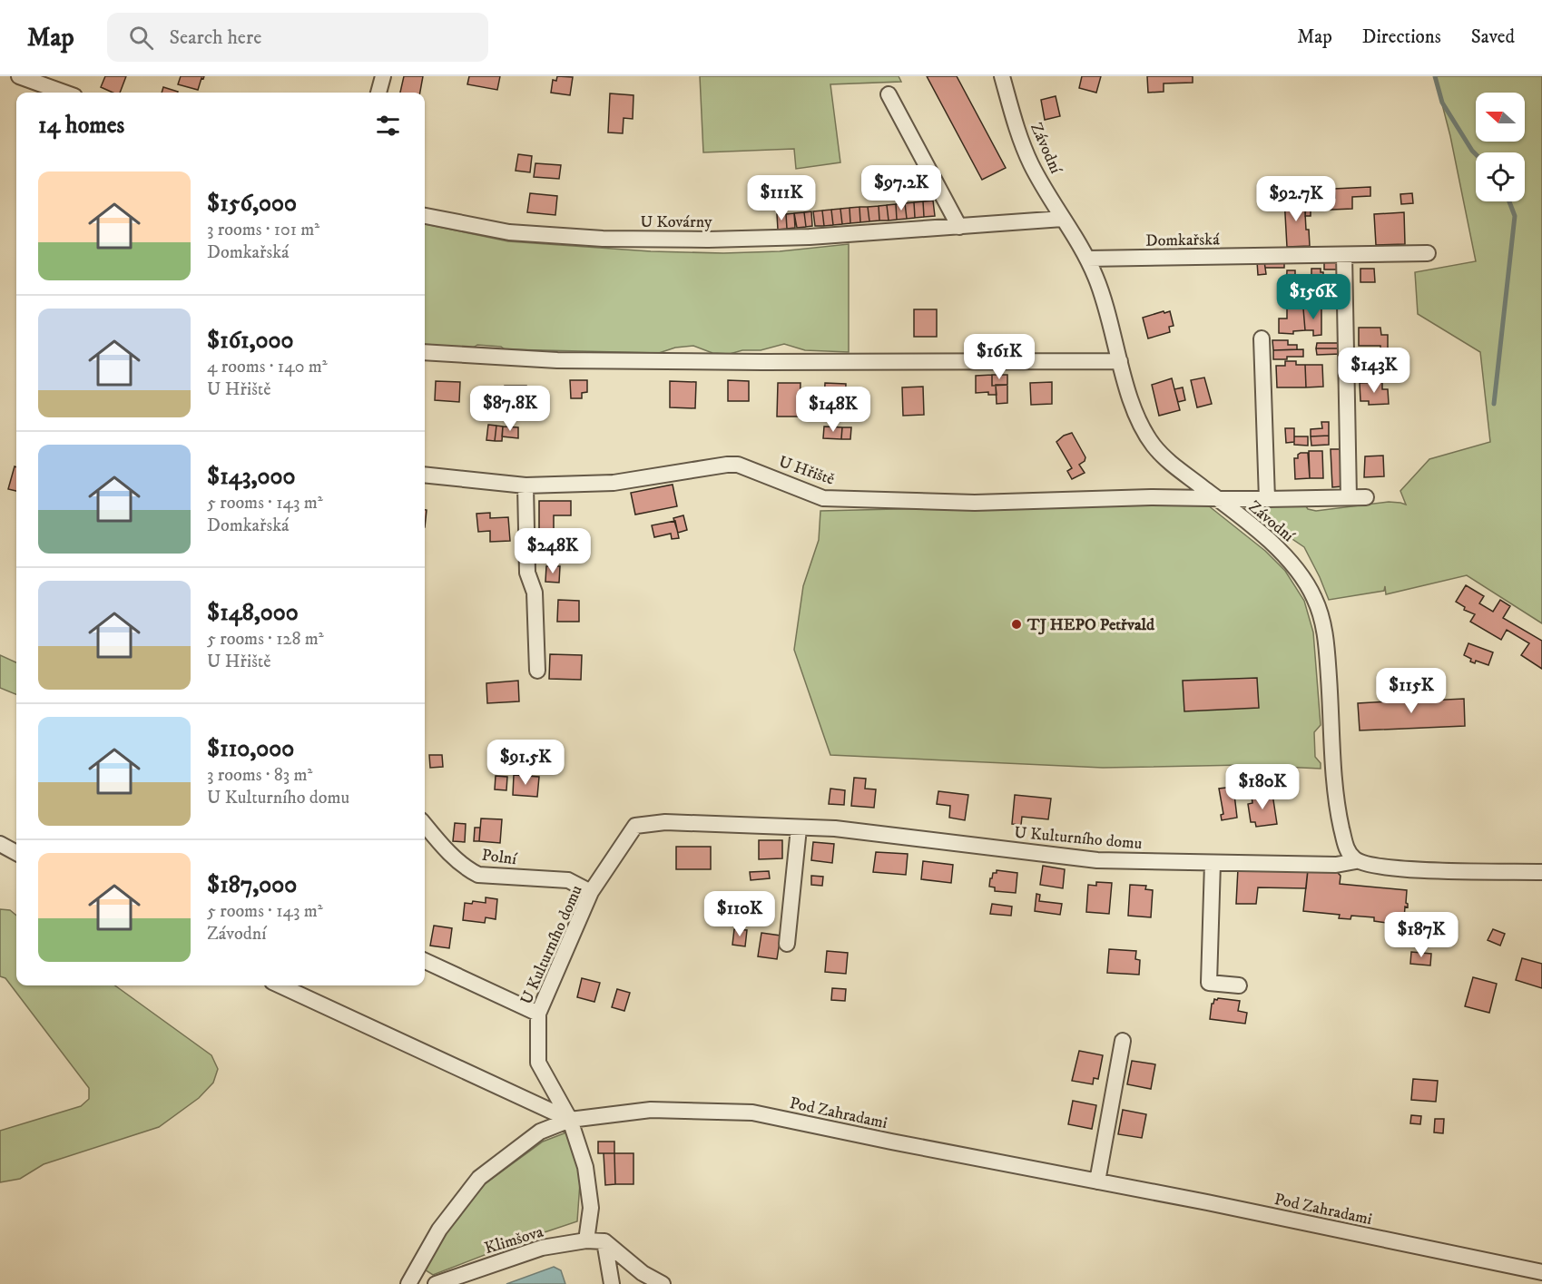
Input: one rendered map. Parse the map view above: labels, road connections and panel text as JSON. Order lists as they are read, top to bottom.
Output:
{
  "streets": {
    "street": [
      "Závodní",
      "U Kovárny",
      "Domkařská",
      "U Hřiště",
      "U Kulturního domu",
      "Polní",
      "Pod Zahradami",
      "Klimšova"
    ]
  },
  "crossings": [
    ["Závodní", "U Kovárny"],
    ["Závodní", "Domkařská"],
    ["Závodní", "U Hřiště"],
    ["Závodní", "U Kulturního domu"],
    ["U Kulturního domu", "Polní"],
    ["U Kulturního domu", "Pod Zahradami"],
    ["U Kulturního domu", "Klimšova"]
  ],
  "places": ["TJ HEPO Petřvald"],
  "north": "left",
  "page": {
    "header": "Map",
    "search": "Search here",
    "nav": ["Map", "Directions", "Saved"],
    "heading": "14 homes",
    "list": [
      {
        "name": "$156,000",
        "note": "3 rooms · 101 m² · Domkařská"
      },
      {
        "name": "$161,000",
        "note": "4 rooms · 140 m² · U Hřiště"
      },
      {
        "name": "$143,000",
        "note": "5 rooms · 143 m² · Domkařská"
      },
      {
        "name": "$148,000",
        "note": "5 rooms · 128 m² · U Hřiště"
      },
      {
        "name": "$110,000",
        "note": "3 rooms · 83 m² · U Kulturního domu"
      },
      {
        "name": "$187,000",
        "note": "5 rooms · 143 m² · Závodní"
      }
    ],
    "price": [
      "$97.2K",
      "$111K",
      "$92.7K",
      "$156K",
      "$161K",
      "$143K",
      "$87.8K",
      "$148K",
      "$248K",
      "$115K",
      "$91.5K",
      "$180K",
      "$110K",
      "$187K"
    ]
  }
}
